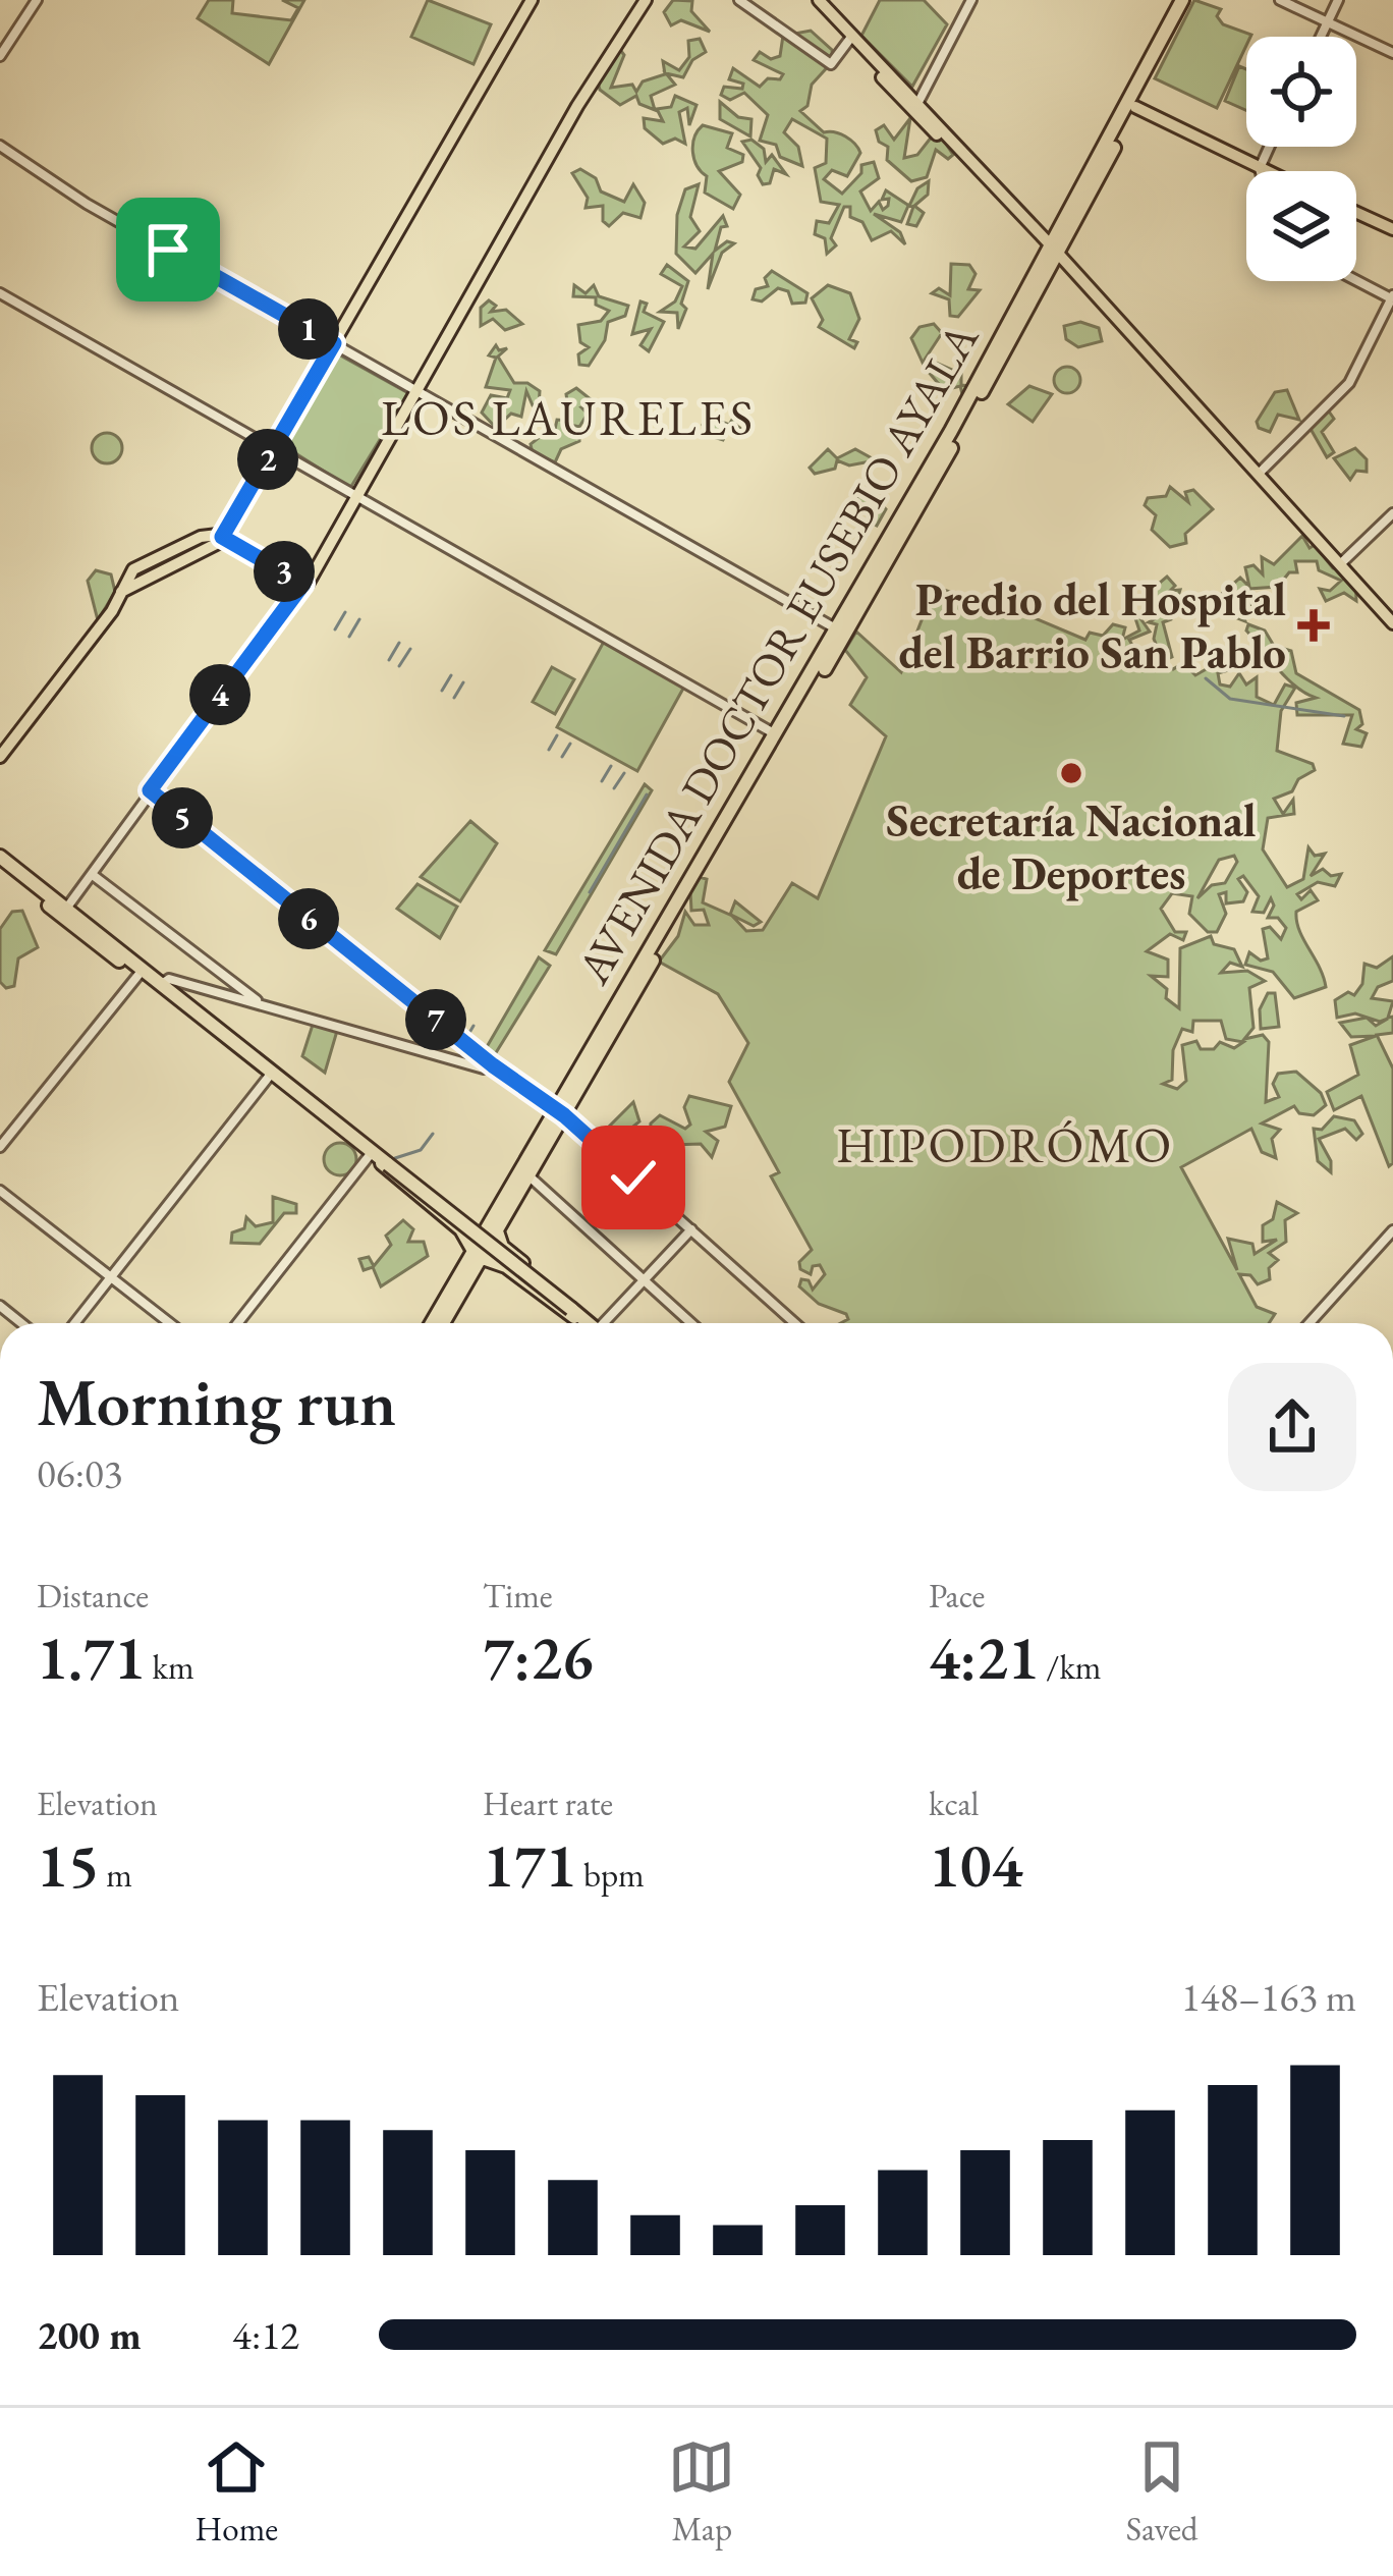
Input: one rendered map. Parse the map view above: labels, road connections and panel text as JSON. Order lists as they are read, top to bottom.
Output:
{
  "streets": {
    "highway": ["AVENIDA DOCTOR EUSEBIO AYALA"]
  },
  "districts": ["LOS LAURELES", "HIPODRÓMO"],
  "places": {
    "health": ["Predio del Hospital del Barrio San Pablo"],
    "other": ["Secretaría Nacional de Deportes"]
  },
  "page": {
    "pins": [
      "1",
      "2",
      "3",
      "4",
      "5",
      "6",
      "7"
    ],
    "heading": ["Morning run", "06:03"],
    "stats": [
      ["Distance", "1.71 km"],
      ["Time", "7:26"],
      ["Pace", "4:21 /km"],
      ["Elevation", "15 m"],
      ["Heart rate", "171 bpm"],
      ["kcal", "104"]
    ],
    "chart": ["Elevation", "148–163 m"],
    "list": [
      {
        "name": "200 m",
        "note": "4:12"
      }
    ],
    "tabs": ["Home", "Map", "Saved"]
  }
}
